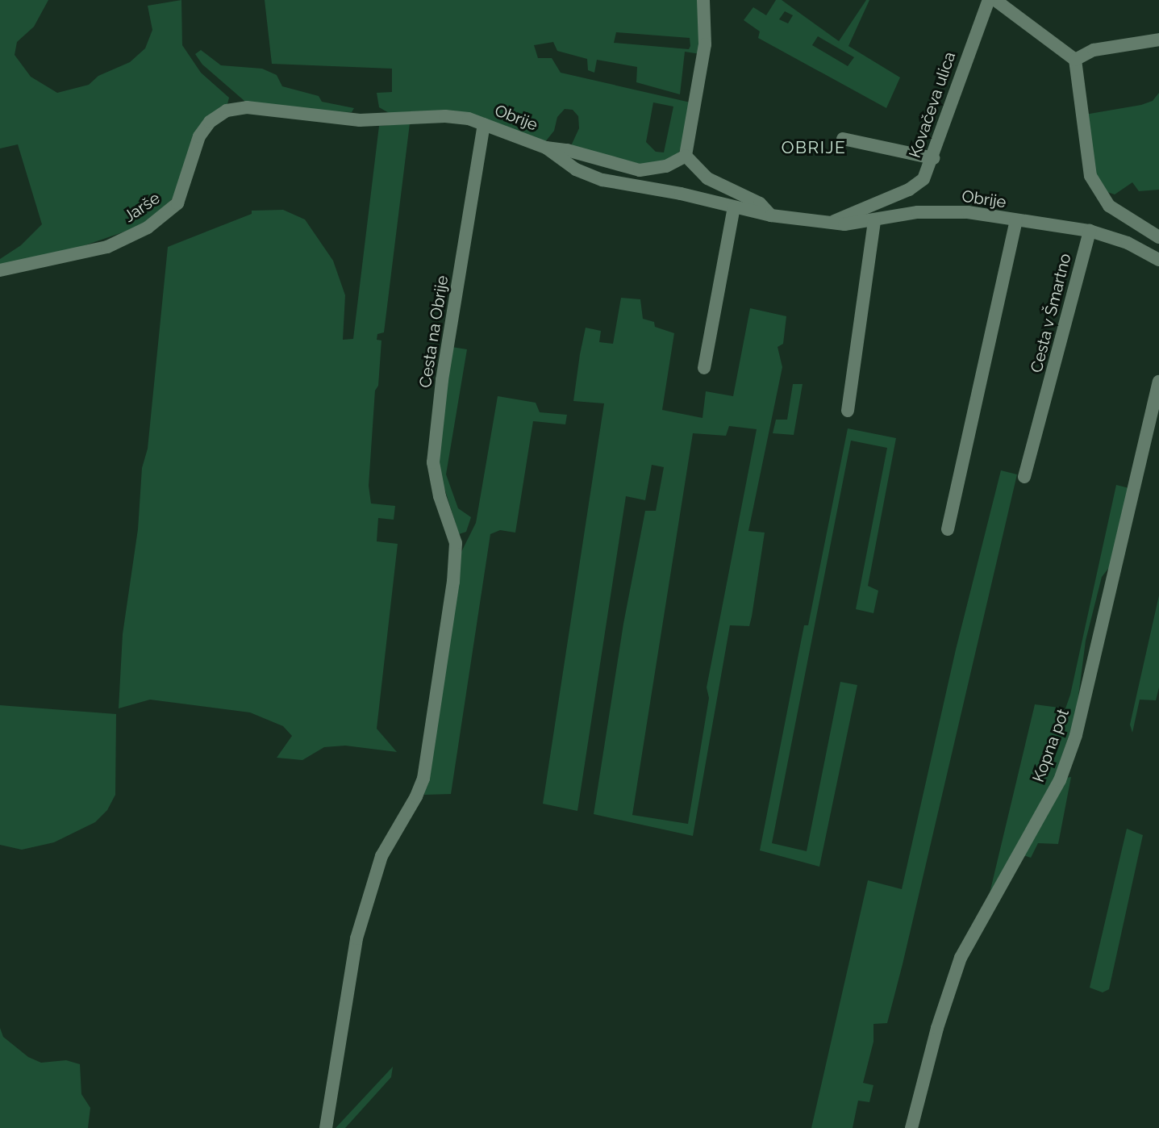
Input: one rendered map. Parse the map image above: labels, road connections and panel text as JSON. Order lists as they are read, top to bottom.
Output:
{
  "streets": {
    "street": [
      "Kovačeva ulica",
      "Obrije",
      "Jarše",
      "Cesta v Šmartno",
      "Cesta na Obrije",
      "Kopna pot"
    ]
  },
  "crossings": [
    ["Kovačeva ulica", "Obrije"],
    ["Obrije", "Jarše"],
    ["Obrije", "Cesta v Šmartno"],
    ["Obrije", "Cesta na Obrije"]
  ],
  "districts": ["OBRIJE"]
}
